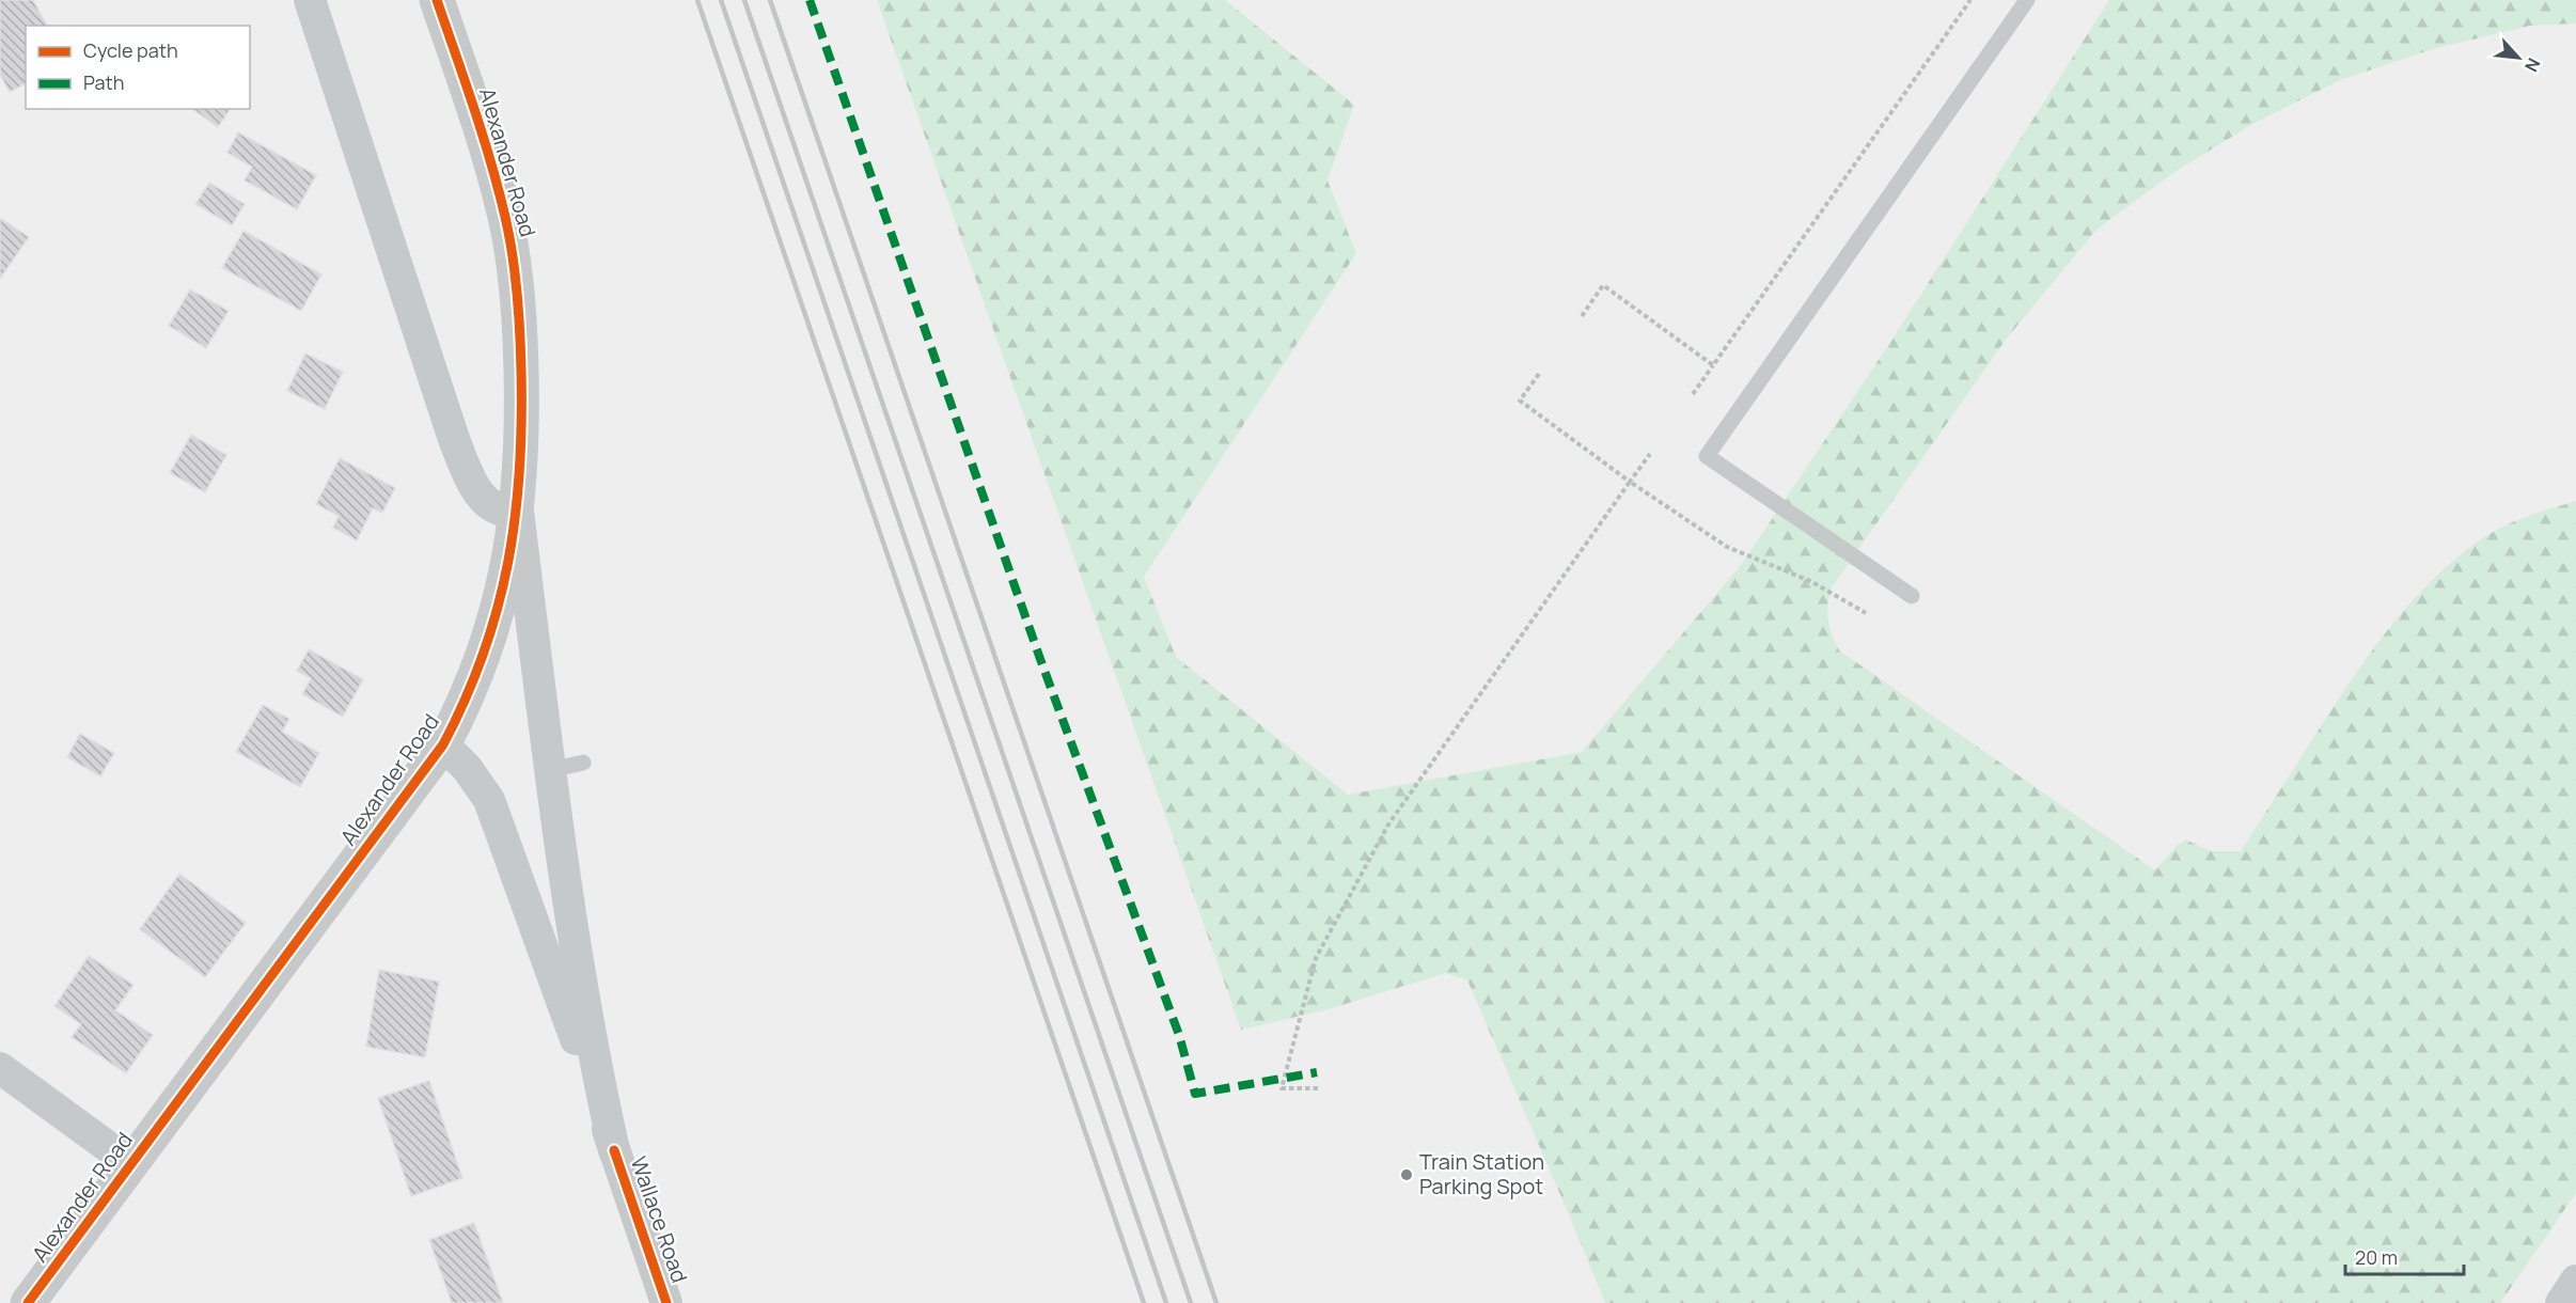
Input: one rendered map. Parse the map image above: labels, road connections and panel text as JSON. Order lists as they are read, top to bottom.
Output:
{
  "streets": {
    "street": ["Alexander Road", "Wallace Road"]
  },
  "crossings": [
    ["Alexander Road", "Wallace Road"]
  ],
  "places": ["Train Station Parking Spot"],
  "legend": ["Cycle path", "Path"],
  "scale_bar": "20 m",
  "north": "bottom right"
}
